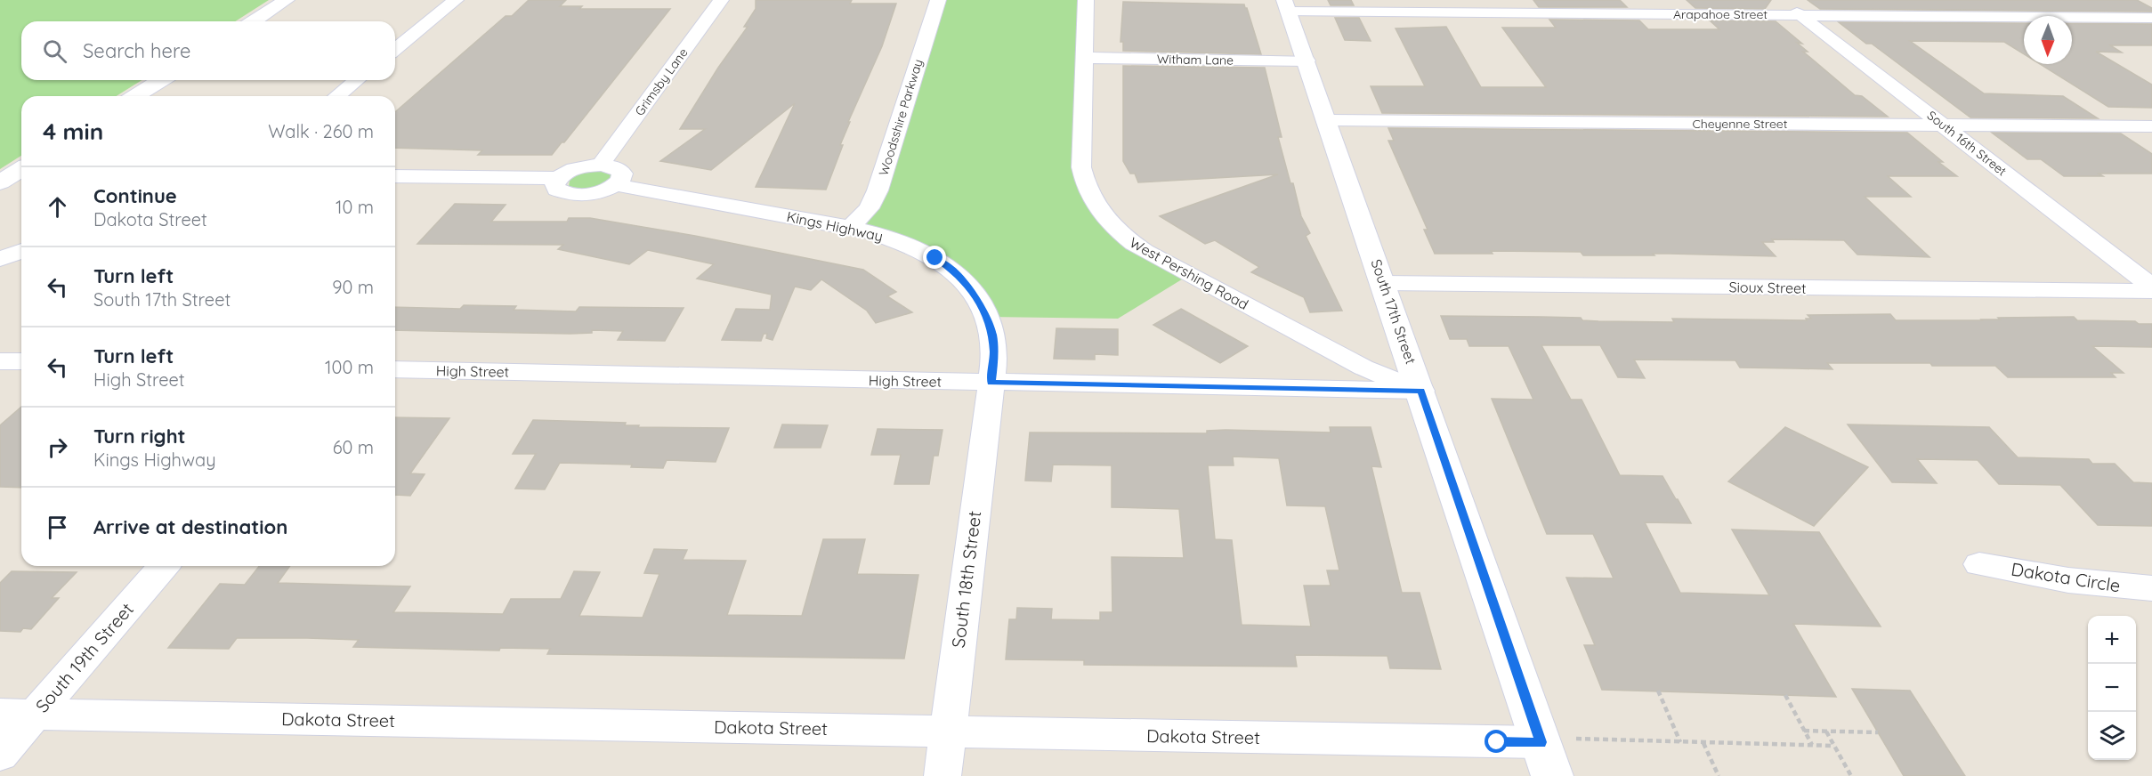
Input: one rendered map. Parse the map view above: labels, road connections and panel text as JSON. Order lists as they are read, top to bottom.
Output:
{
  "streets": {
    "street": [
      "Arapahoe Street",
      "Witham Lane",
      "Grimsby Lane",
      "Woodsshire Parkway",
      "Cheyenne Street",
      "South 16th Street",
      "Kings Highway",
      "West Pershing Road",
      "Sioux Street",
      "South 17th Street",
      "High Street",
      "Dakota Circle",
      "South 18th Street",
      "South 19th Street",
      "Dakota Street"
    ]
  },
  "crossings": [
    ["Arapahoe Street", "South 16th Street"],
    ["Arapahoe Street", "South 17th Street"],
    ["Witham Lane", "West Pershing Road"],
    ["Witham Lane", "South 17th Street"],
    ["Woodsshire Parkway", "Kings Highway"],
    ["Cheyenne Street", "South 16th Street"],
    ["Cheyenne Street", "South 17th Street"],
    ["Kings Highway", "High Street"],
    ["Kings Highway", "South 18th Street"],
    ["West Pershing Road", "South 17th Street"],
    ["West Pershing Road", "High Street"],
    ["Sioux Street", "South 17th Street"],
    ["South 17th Street", "High Street"],
    ["South 17th Street", "Dakota Street"],
    ["High Street", "South 18th Street"],
    ["South 18th Street", "Dakota Street"],
    ["South 19th Street", "Dakota Street"]
  ],
  "north": "bottom",
  "page": {
    "search": "Search here",
    "heading": ["4 min", "Walk · 260 m"],
    "list": [
      ["Continue", "Dakota Street", "10 m"],
      ["Turn left", "South 17th Street", "90 m"],
      ["Turn left", "High Street", "100 m"],
      ["Turn right", "Kings Highway", "60 m"],
      "Arrive at destination"
    ],
    "map_buttons": ["+", "−"]
  }
}
